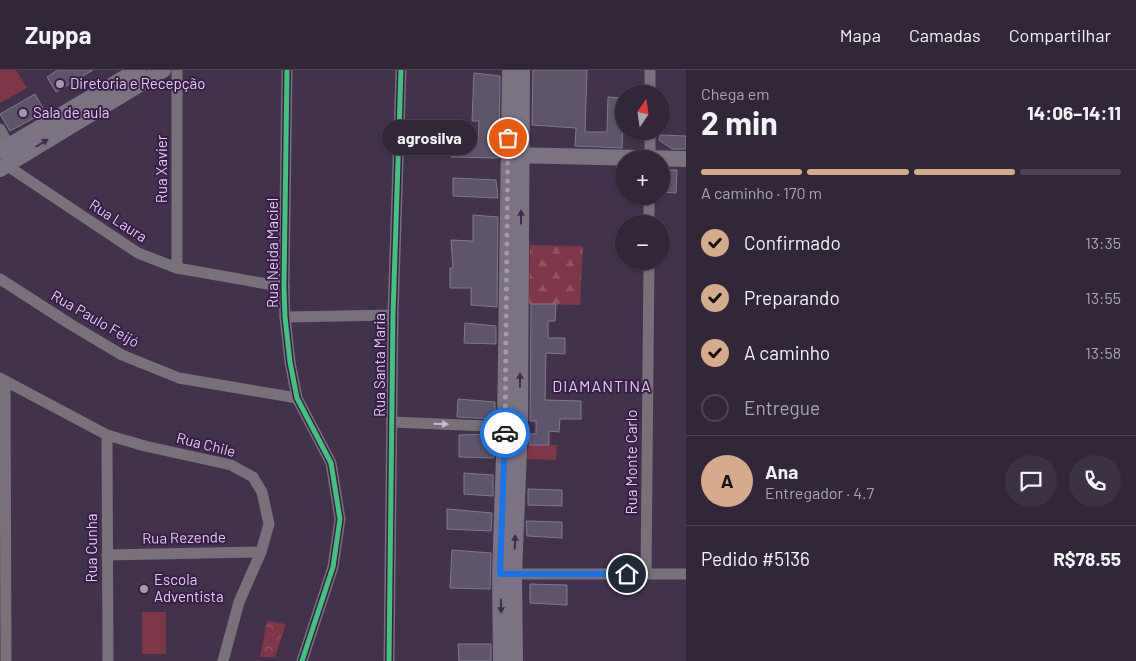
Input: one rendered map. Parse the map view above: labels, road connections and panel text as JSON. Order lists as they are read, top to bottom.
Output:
{
  "streets": {
    "street": [
      "Rua Xavier",
      "Rua Laura",
      "Rua Neida Maciel",
      "Rua Paulo Feijó",
      "Rua Santa Maria",
      "Rua Chile",
      "Rua Monte Carlo",
      "Rua Rezende",
      "Rua Cunha"
    ]
  },
  "crossings": [
    ["Rua Xavier", "Rua Laura"],
    ["Rua Laura", "Rua Neida Maciel"],
    ["Rua Neida Maciel", "Rua Paulo Feijó"],
    ["Rua Chile", "Rua Rezende"],
    ["Rua Chile", "Rua Cunha"],
    ["Rua Rezende", "Rua Cunha"]
  ],
  "districts": ["DIAMANTINA"],
  "places": [
    "Diretoria e Recepção",
    "Sala de aula",
    "agrosilva",
    "Escola Adventista"
  ],
  "north": "top",
  "page": {
    "header": "Zuppa",
    "nav": ["Mapa", "Camadas", "Compartilhar"],
    "heading": ["2 min", "Chega em", "14:06–14:11"],
    "panel": [
      "Ana",
      "Entregador · 4.7",
      "Pedido #5136",
      "R$78.55"
    ],
    "map_buttons": ["+", "−"],
    "bubble": "agrosilva",
    "bar": "A caminho · 170 m",
    "list": [
      ["Confirmado", "13:35"],
      ["Preparando", "13:55"],
      ["A caminho", "13:58"],
      "Entregue"
    ],
    "round": "A"
  }
}
